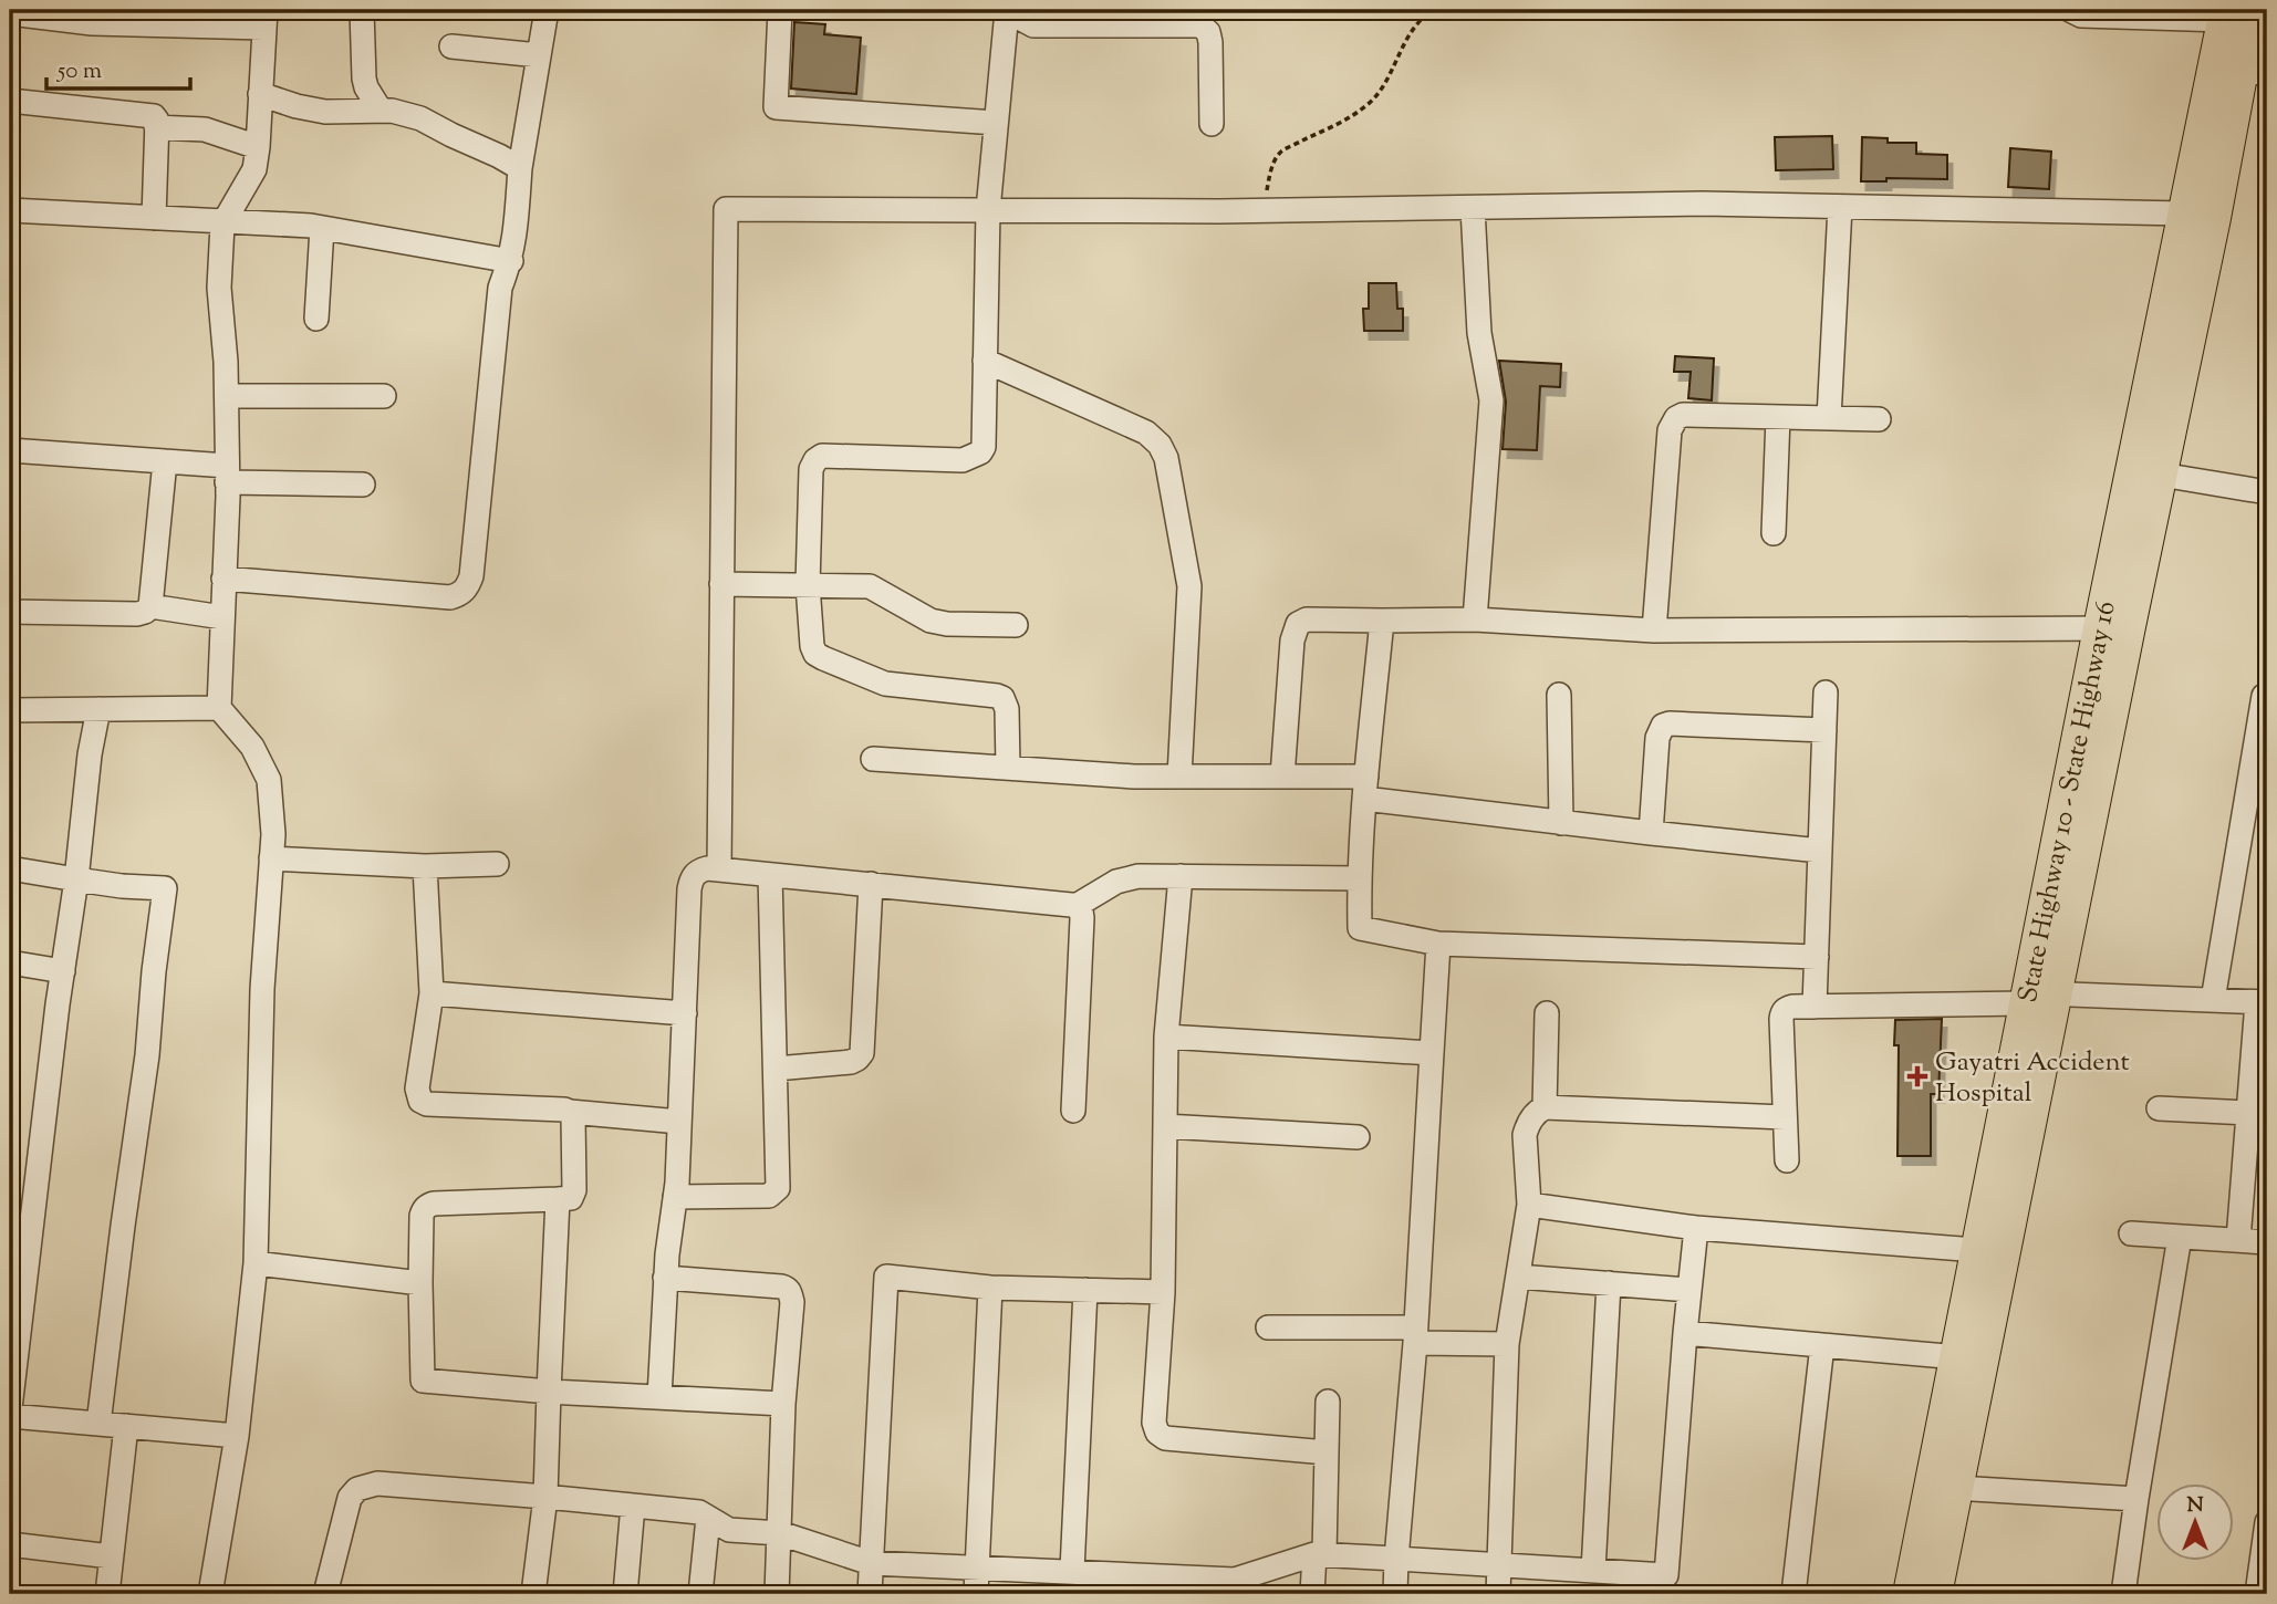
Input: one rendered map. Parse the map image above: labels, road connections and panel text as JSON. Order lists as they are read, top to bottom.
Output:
{
  "streets": {
    "highway": ["State Highway 10 - State Highway 16"]
  },
  "places": {
    "health": ["Gayatri Accident Hospital"]
  },
  "scale_bar": "50 m",
  "north": "top"
}
